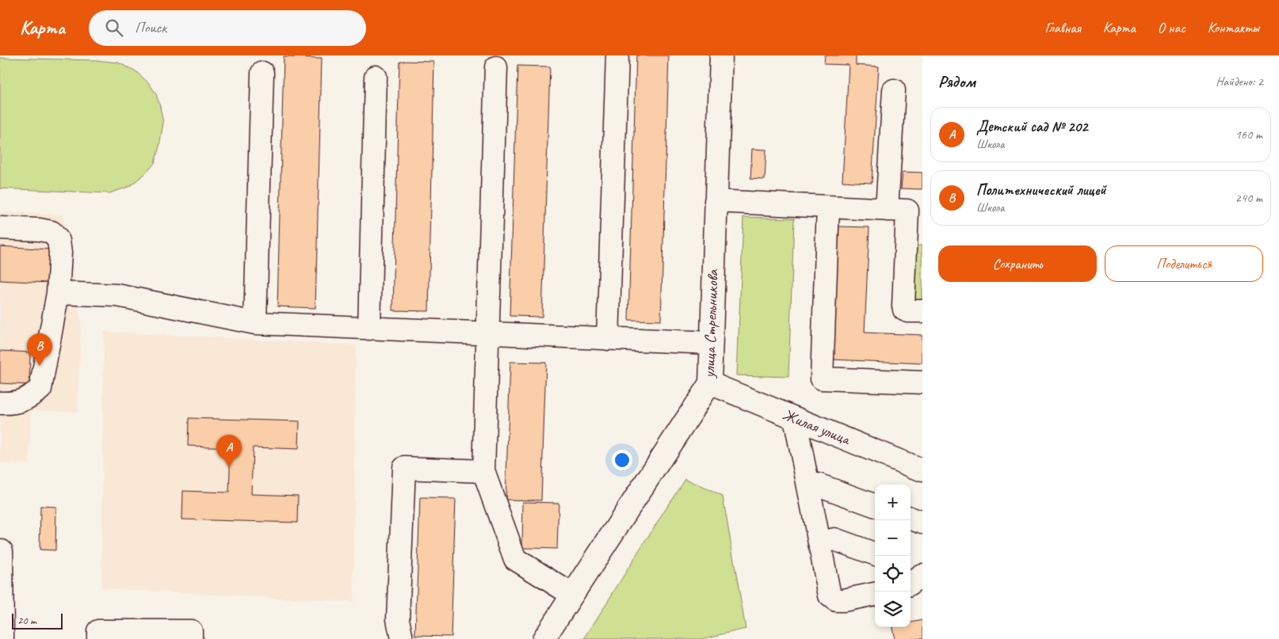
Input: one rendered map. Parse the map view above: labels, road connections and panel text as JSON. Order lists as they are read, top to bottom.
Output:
{
  "streets": {
    "street": ["улица Стрельникова", "Жилая улица"]
  },
  "crossings": [
    ["улица Стрельникова", "Жилая улица"]
  ],
  "scale_bar": "20 m",
  "page": {
    "header": "Карта",
    "search": "Поиск",
    "nav": [
      "Главная",
      "Карта",
      "О нас",
      "Контакты"
    ],
    "heading": ["Рядом", "Найдено: 2"],
    "list": [
      {
        "mark": "A",
        "name": "Детский сад № 202",
        "note": "Школа",
        "value": "160 m"
      },
      {
        "mark": "B",
        "name": "Политехнический лицей",
        "note": "Школа",
        "value": "240 m"
      }
    ],
    "buttons": ["Сохранить", "Поделиться"],
    "pins": ["B", "A"],
    "map_buttons": ["+", "−"],
    "scale": "20 m"
  }
}
